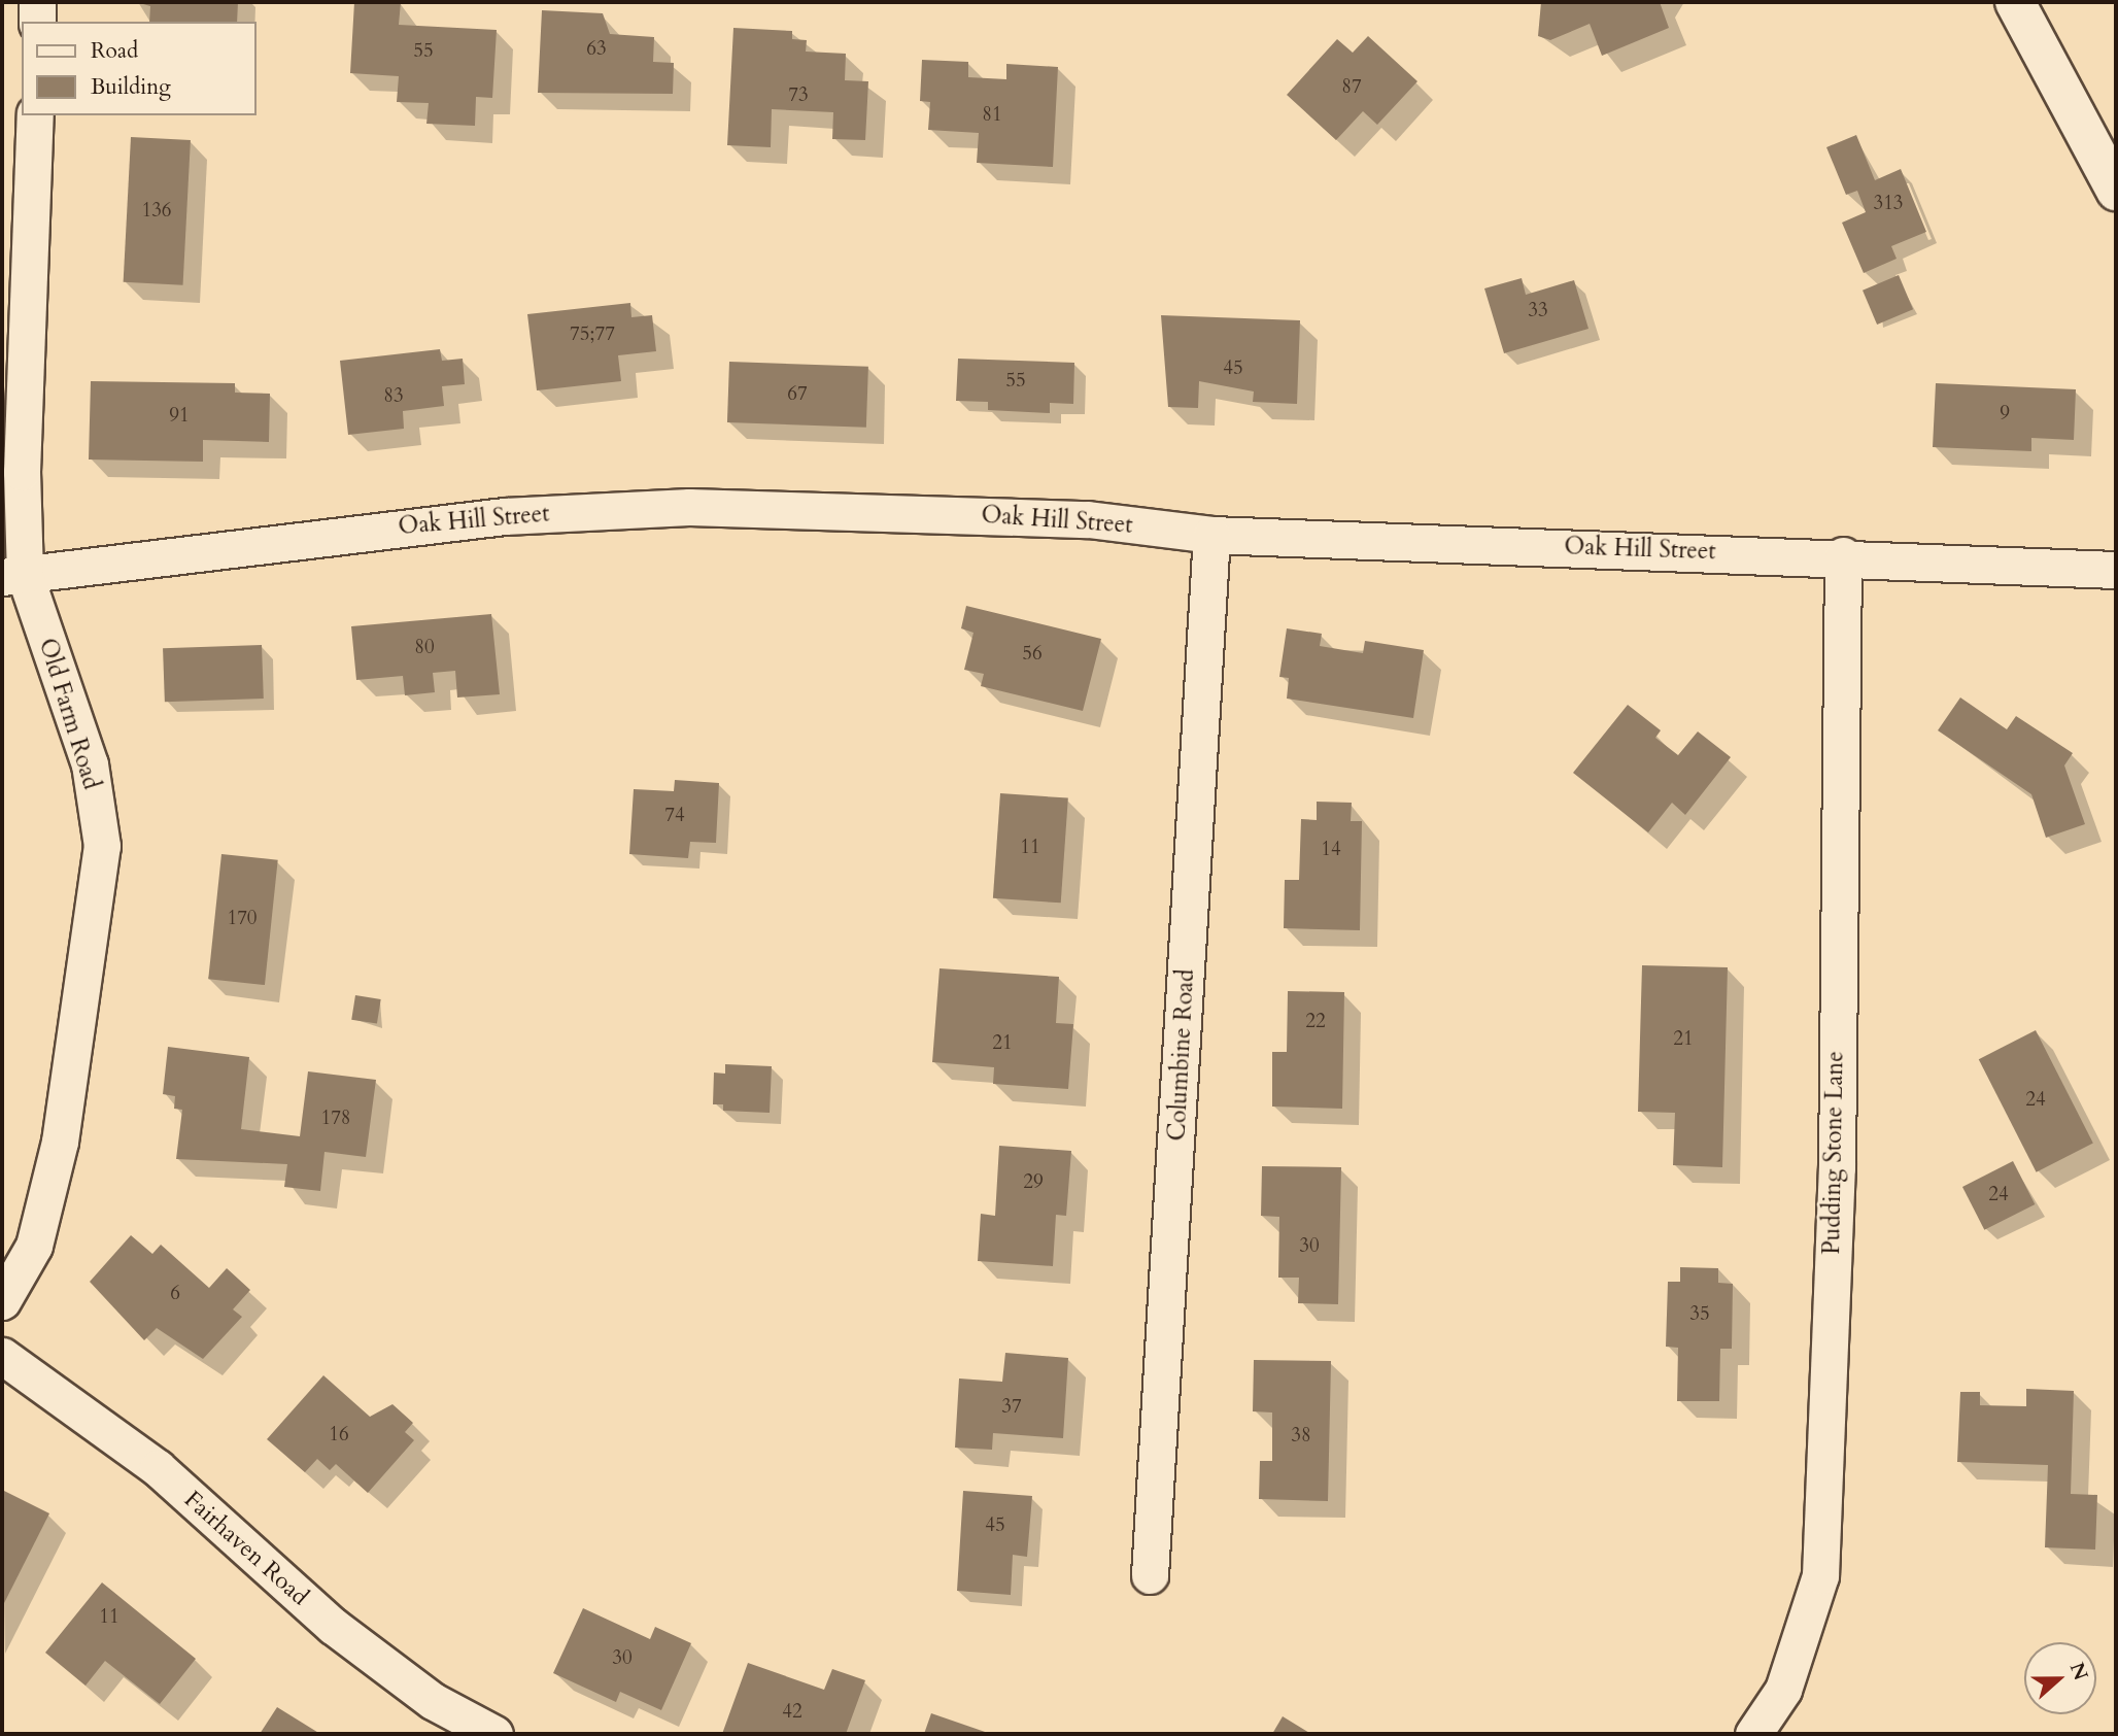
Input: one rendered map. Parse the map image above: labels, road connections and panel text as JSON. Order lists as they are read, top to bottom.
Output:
{
  "streets": {
    "street": [
      "Oak Hill Street",
      "Old Farm Road",
      "Columbine Road",
      "Pudding Stone Lane",
      "Fairhaven Road"
    ]
  },
  "crossings": [
    ["Oak Hill Street", "Old Farm Road"],
    ["Oak Hill Street", "Columbine Road"],
    ["Oak Hill Street", "Pudding Stone Lane"]
  ],
  "house_numbers": [
    "63",
    "55",
    "87",
    "73",
    "81",
    "313",
    "136",
    "33",
    "75;77",
    "45",
    "55",
    "67",
    "83",
    "9",
    "91",
    "80",
    "56",
    "74",
    "11",
    "14",
    "170",
    "22",
    "21",
    "21",
    "24",
    "178",
    "29",
    "24",
    "30",
    "6",
    "35",
    "37",
    "16",
    "38",
    "45",
    "11",
    "30",
    "42"
  ],
  "legend": ["Road", "Building"],
  "north": "right"
}
